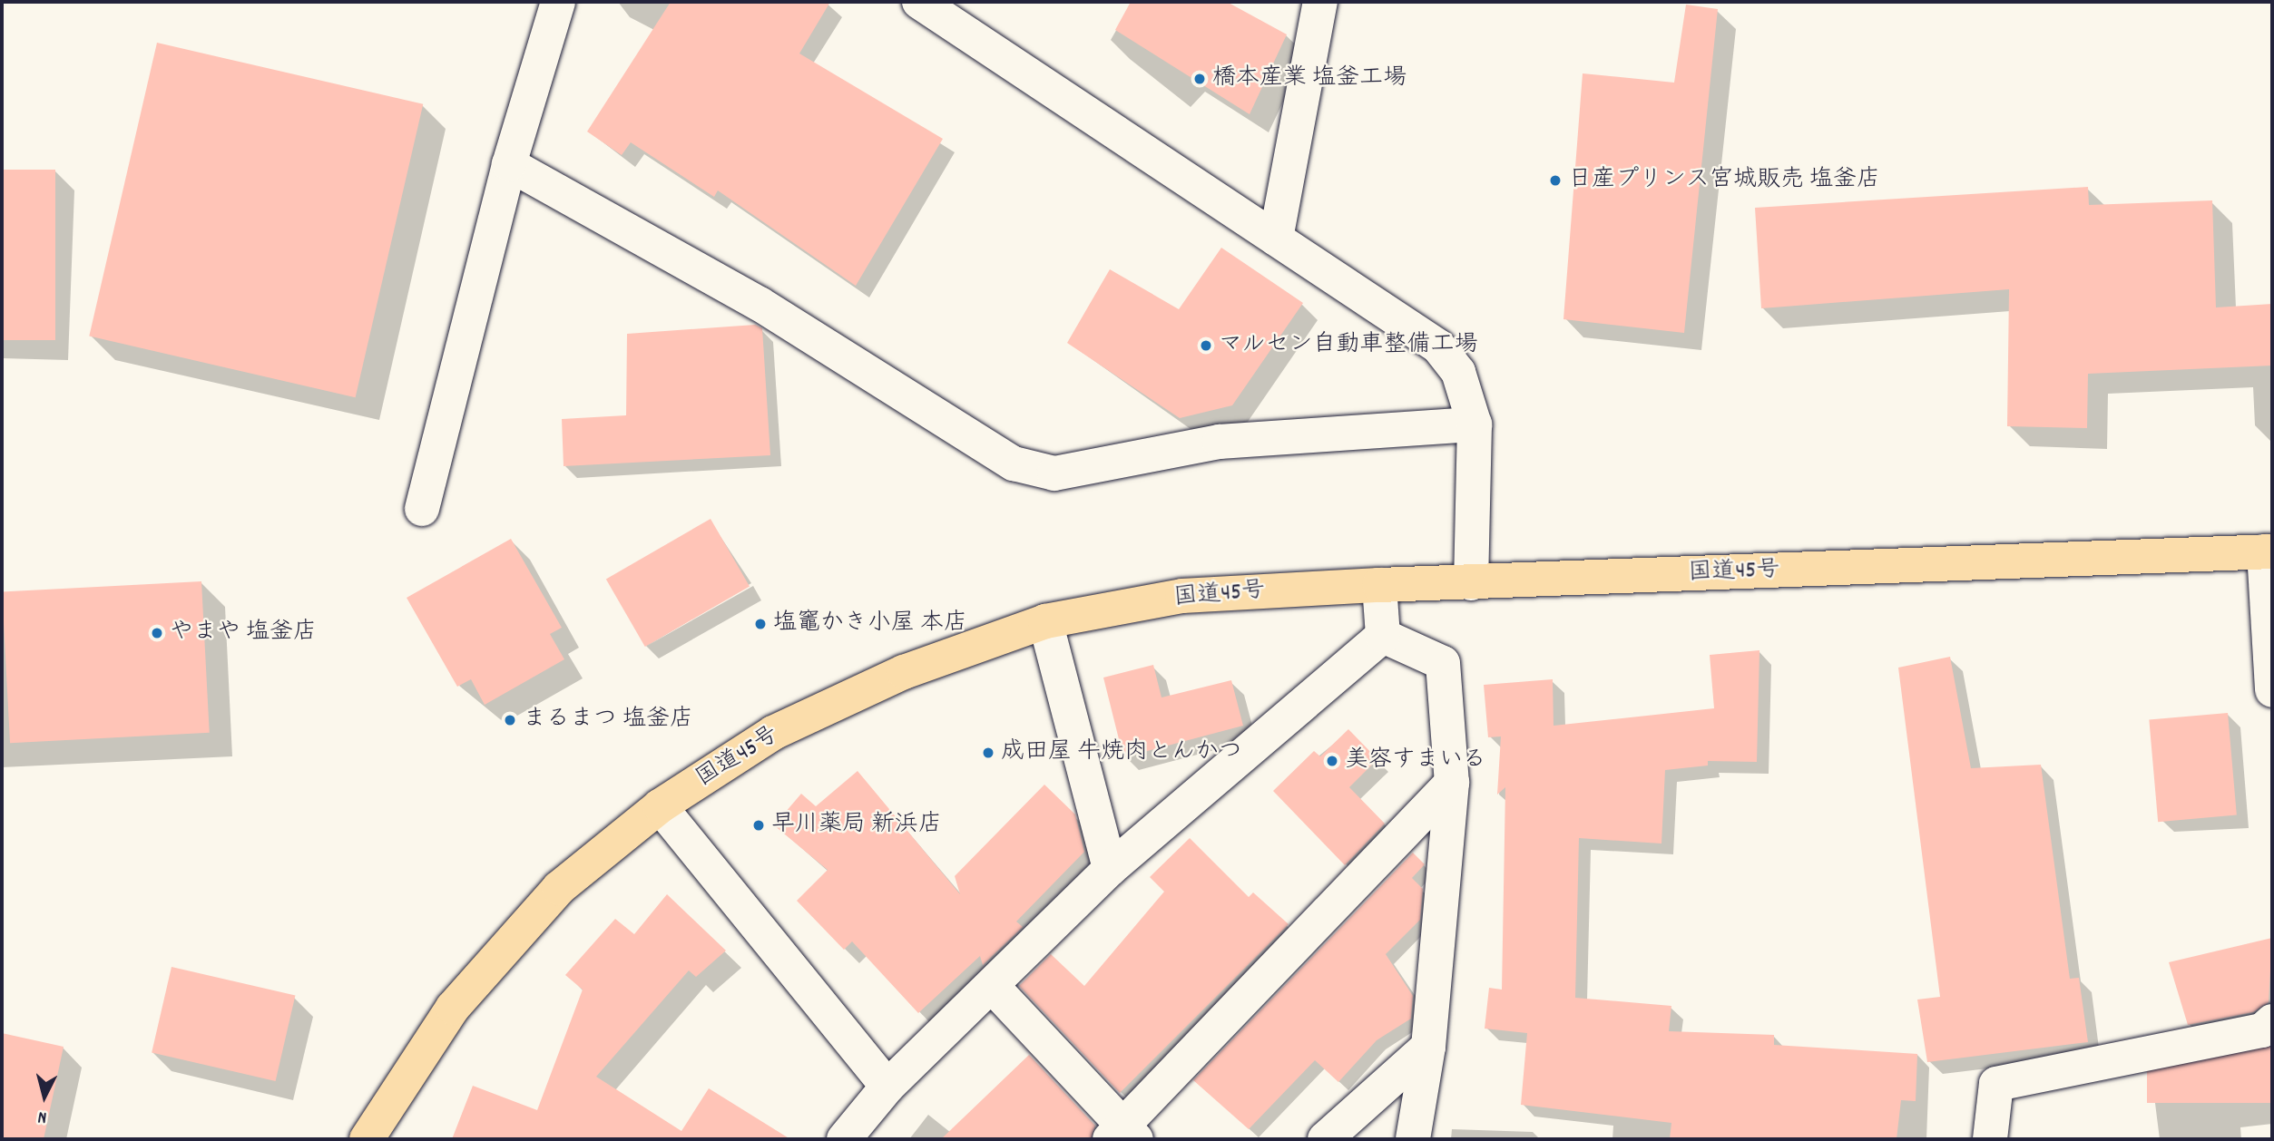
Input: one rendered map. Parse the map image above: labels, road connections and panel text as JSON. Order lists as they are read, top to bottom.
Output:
{
  "streets": {
    "highway": ["国道45号"]
  },
  "places": [
    "橋本産業 塩釜工場",
    "日産プリンス宮城販売 塩釜店",
    "マルセン自動車整備工場",
    "塩竈かき小屋 本店",
    "やまや 塩釜店",
    "まるまつ 塩釜店",
    "成田屋 牛焼肉とんかつ",
    "美容すまいる",
    "早川薬局 新浜店"
  ],
  "north": "bottom"
}
